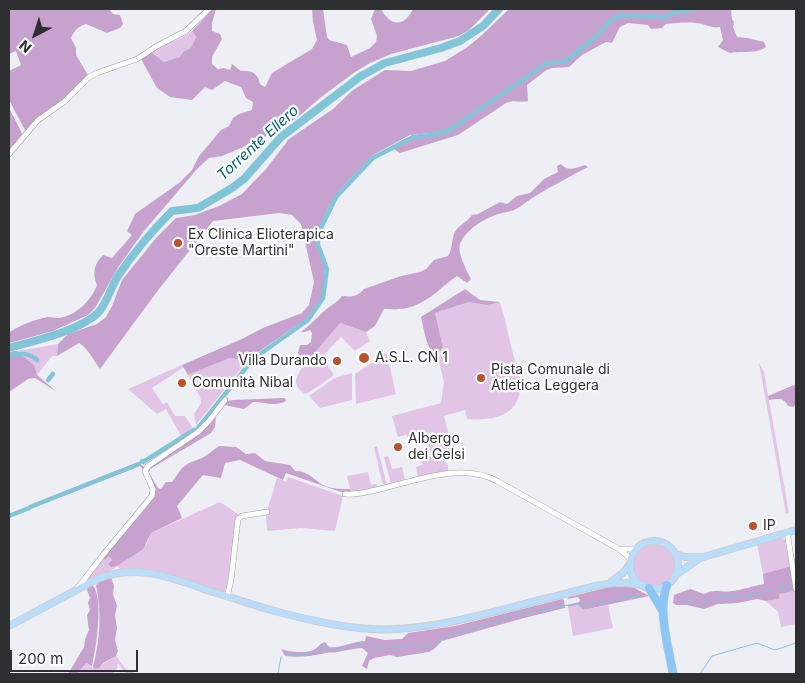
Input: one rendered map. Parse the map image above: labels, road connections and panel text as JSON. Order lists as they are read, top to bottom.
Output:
{
  "water": ["Torrente Ellero"],
  "places": [
    "Ex Clinica Elioterapica \"Oreste Martini\"",
    "A.S.L. CN 1",
    "Villa Durando",
    "Pista Comunale di Atletica Leggera",
    "Comunità Nibal",
    "Albergo dei Gelsi",
    "IP"
  ],
  "scale_bar": "200 m",
  "north": "bottom left"
}
